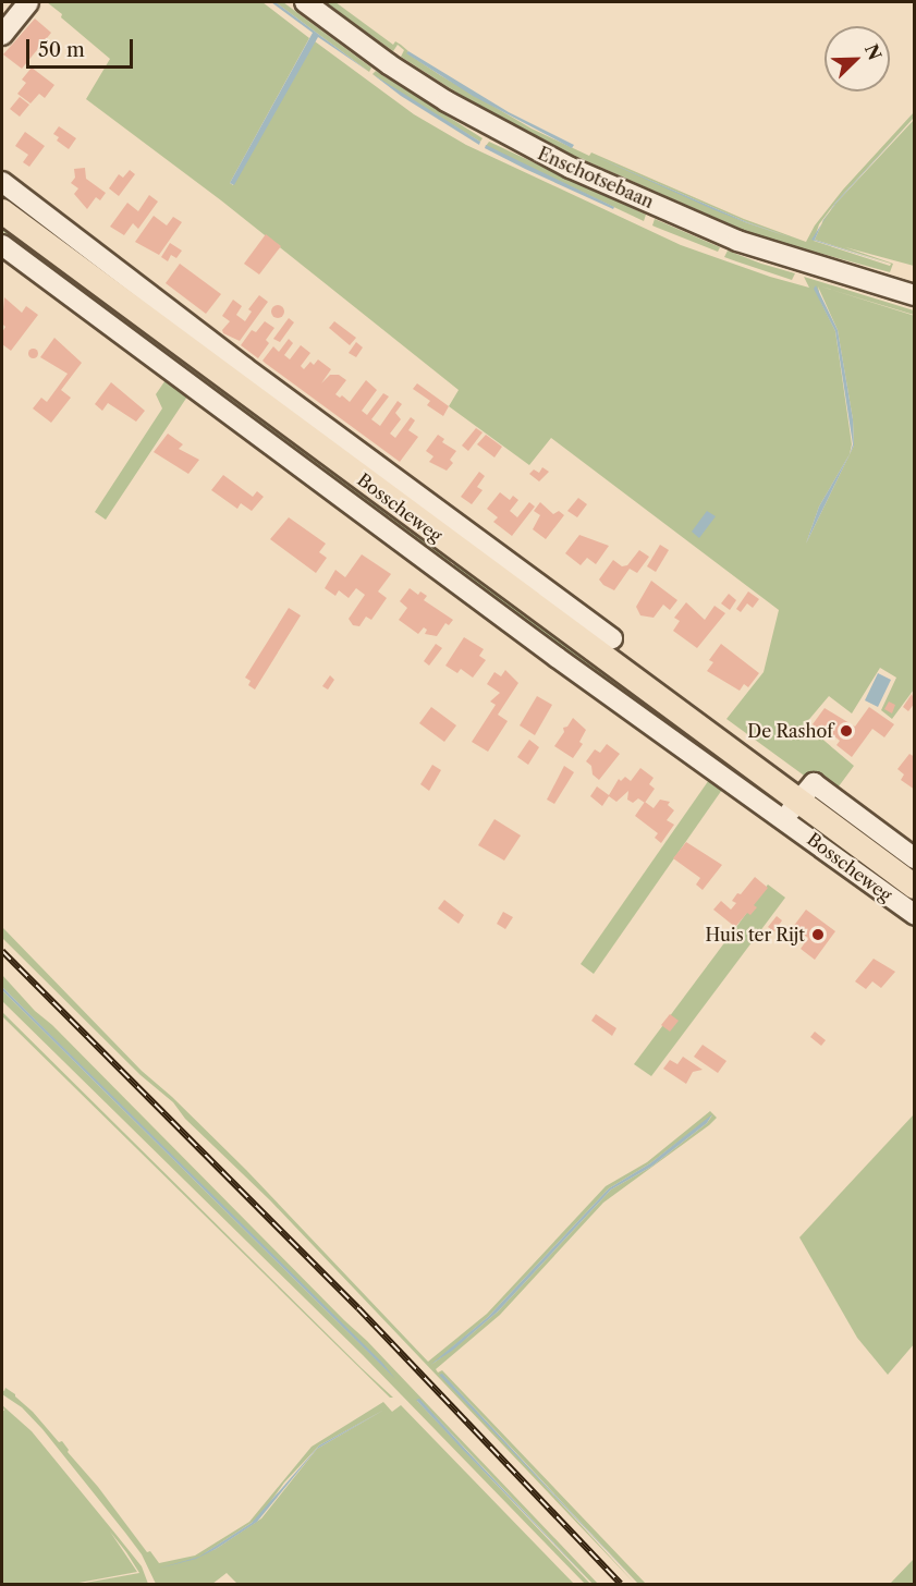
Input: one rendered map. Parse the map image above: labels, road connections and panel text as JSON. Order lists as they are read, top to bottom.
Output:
{
  "streets": {
    "main road": ["Bosscheweg"],
    "street": ["Enschotsebaan"]
  },
  "places": ["De Rashof", "Huis ter Rijt"],
  "scale_bar": "50 m",
  "north": "top right"
}
